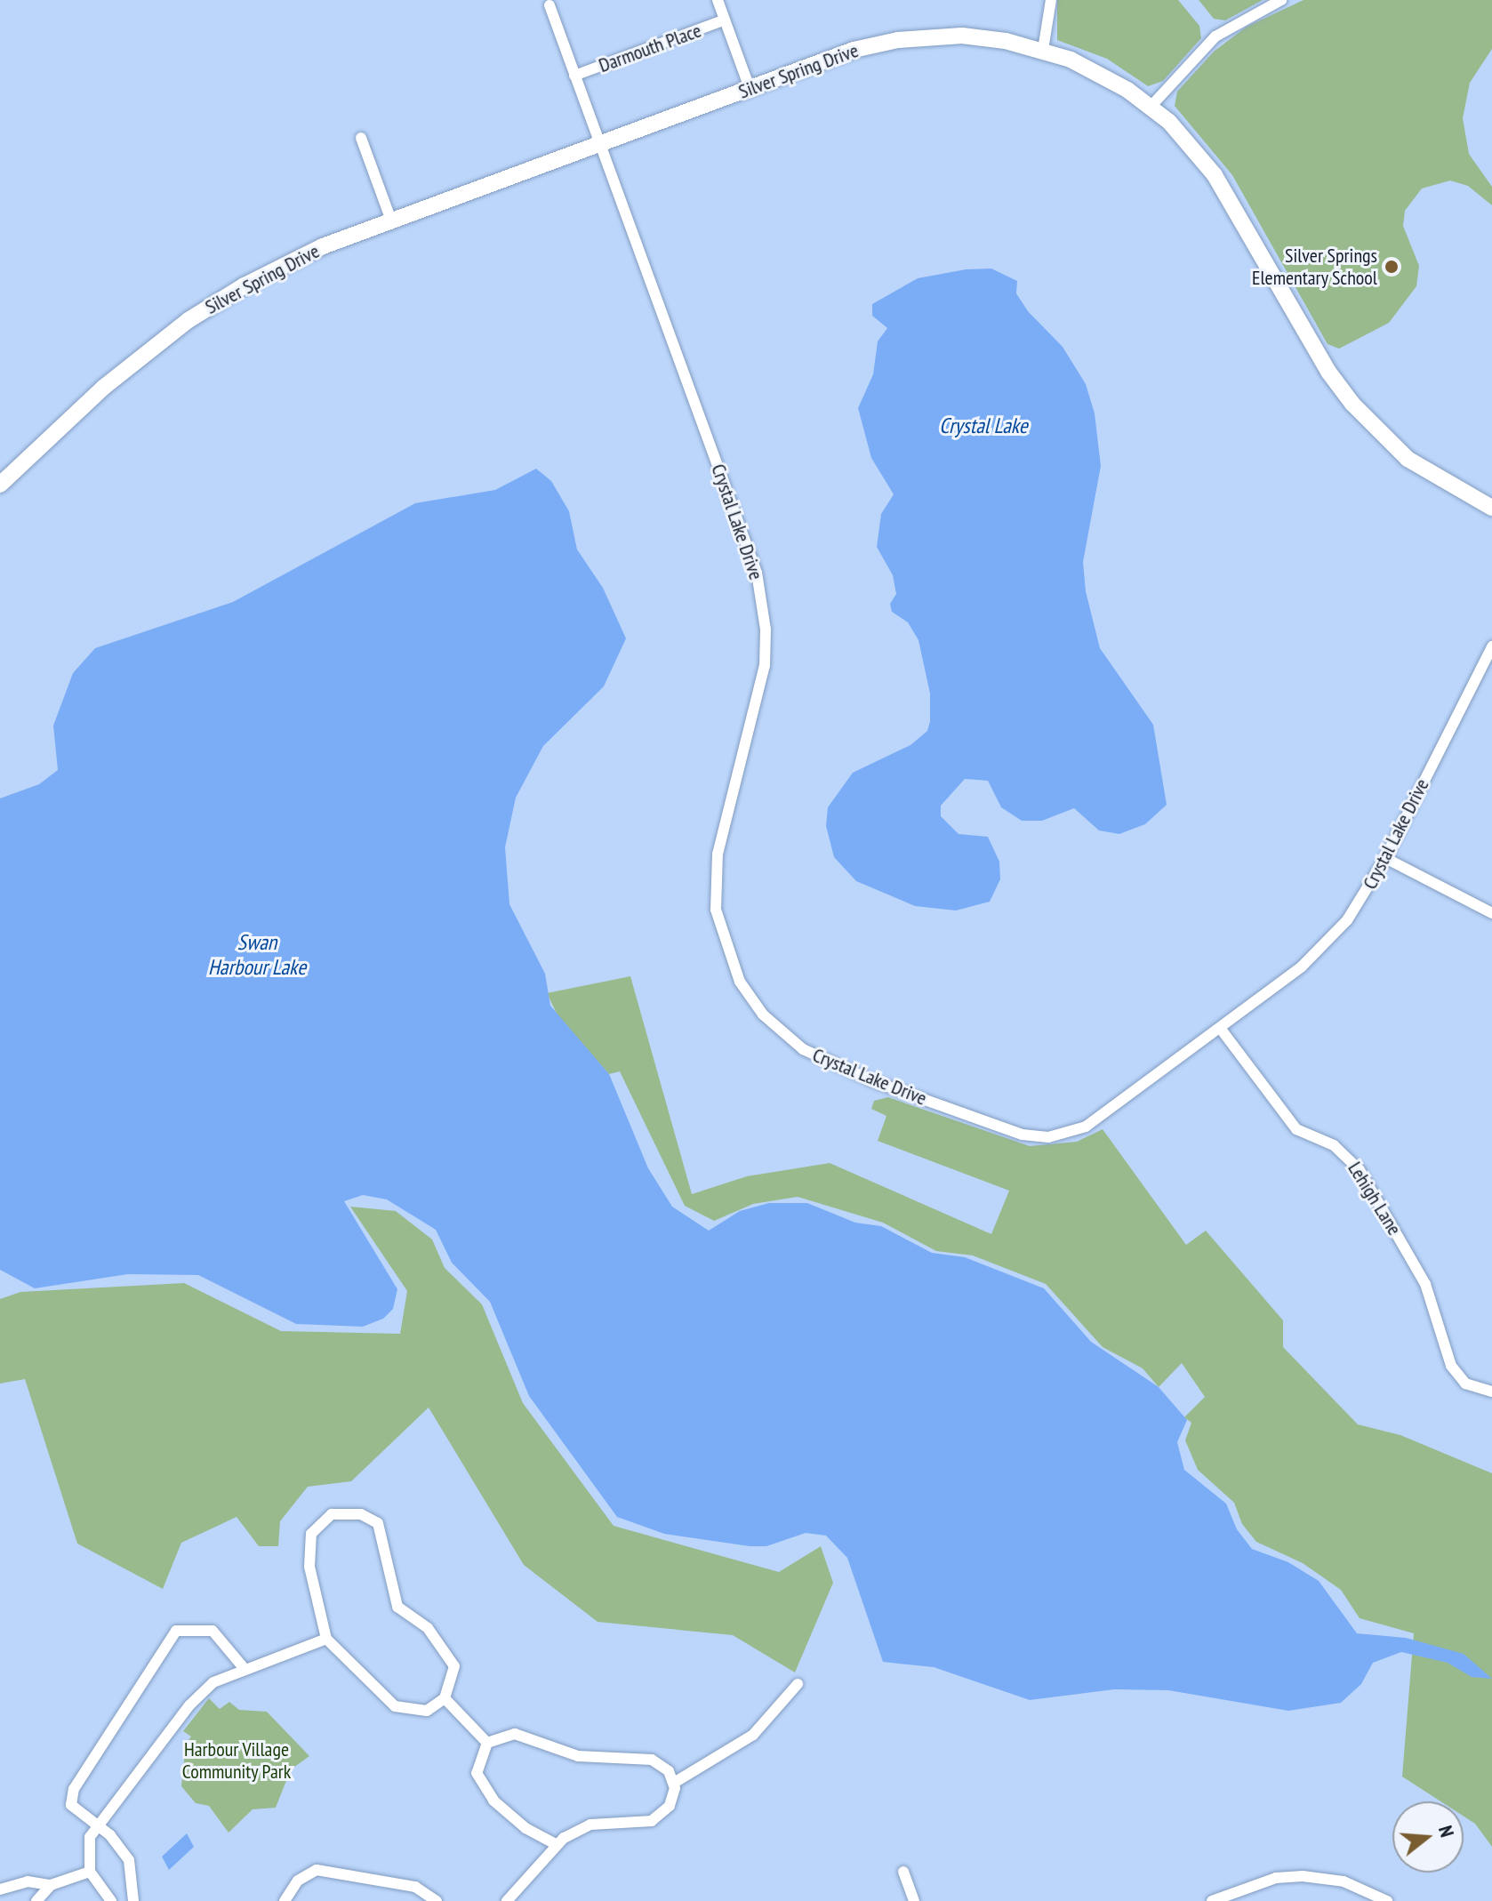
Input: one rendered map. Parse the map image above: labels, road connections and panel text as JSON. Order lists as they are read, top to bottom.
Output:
{
  "streets": {
    "street": [
      "Darmouth Place",
      "Silver Spring Drive",
      "Crystal Lake Drive",
      "Lehigh Lane"
    ]
  },
  "crossings": [
    ["Darmouth Place", "Crystal Lake Drive"],
    ["Silver Spring Drive", "Crystal Lake Drive"],
    ["Crystal Lake Drive", "Lehigh Lane"]
  ],
  "water": ["Crystal Lake", "Swan Harbour Lake"],
  "parks": ["Harbour Village Community Park"],
  "places": ["Silver Springs Elementary School"],
  "north": "right"
}
